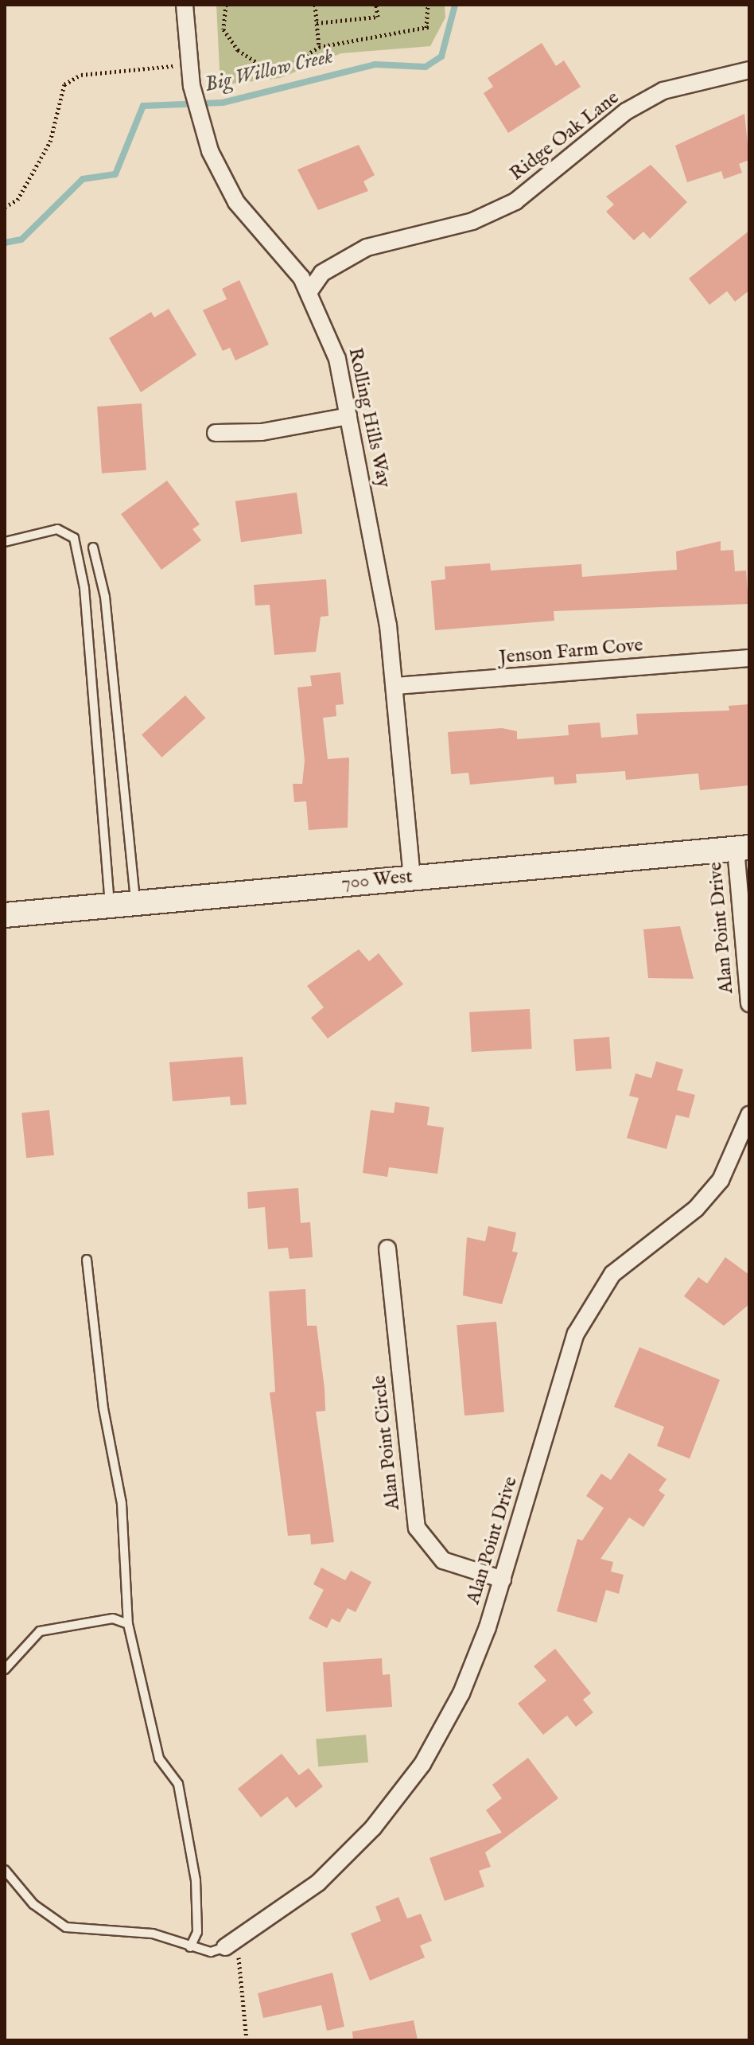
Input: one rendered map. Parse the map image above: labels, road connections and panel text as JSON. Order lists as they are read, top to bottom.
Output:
{
  "streets": {
    "street": [
      "Ridge Oak Lane",
      "Rolling Hills Way",
      "Jenson Farm Cove",
      "700 West",
      "Alan Point Drive",
      "Alan Point Circle"
    ]
  },
  "crossings": [
    ["Ridge Oak Lane", "Rolling Hills Way"],
    ["Rolling Hills Way", "Jenson Farm Cove"],
    ["Rolling Hills Way", "700 West"],
    ["700 West", "Alan Point Drive"],
    ["Alan Point Drive", "Alan Point Circle"]
  ],
  "water": ["Big Willow Creek"]
}
